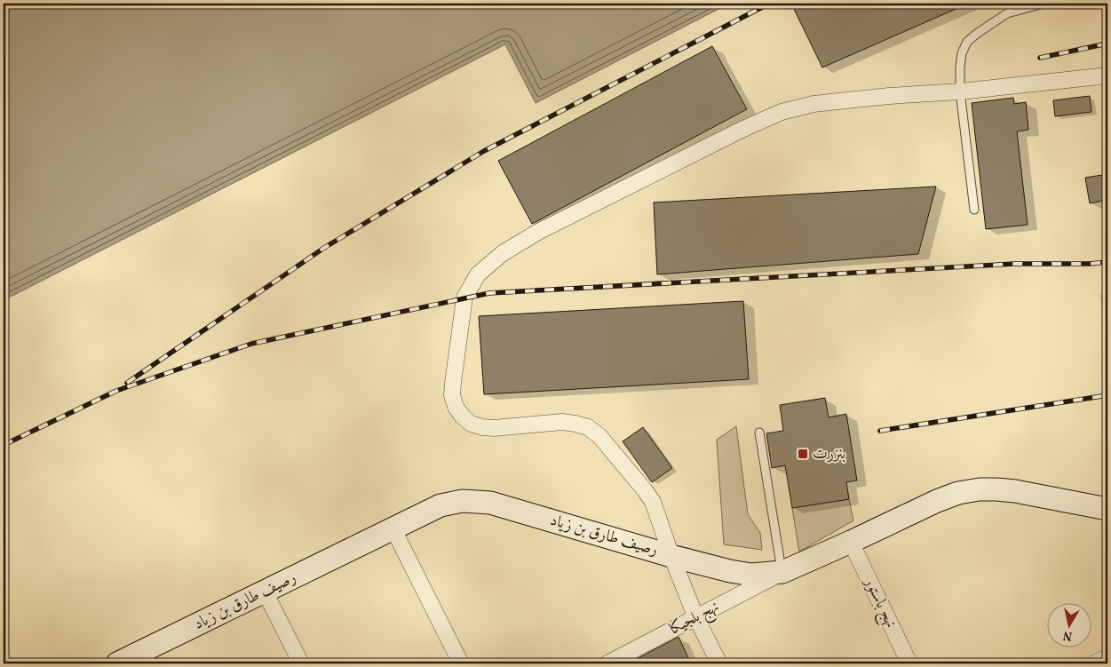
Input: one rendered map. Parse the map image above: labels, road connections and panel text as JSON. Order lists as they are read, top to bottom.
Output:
{
  "streets": {
    "main road": ["رصيف طارق بن زياد"],
    "street": ["نهج باستور", "نهج بلجيكا"]
  },
  "crossings": [
    ["رصيف طارق بن زياد", "نهج باستور"],
    ["رصيف طارق بن زياد", "نهج بلجيكا"]
  ],
  "places": {
    "transit": ["بنزرت"]
  },
  "north": "bottom"
}
